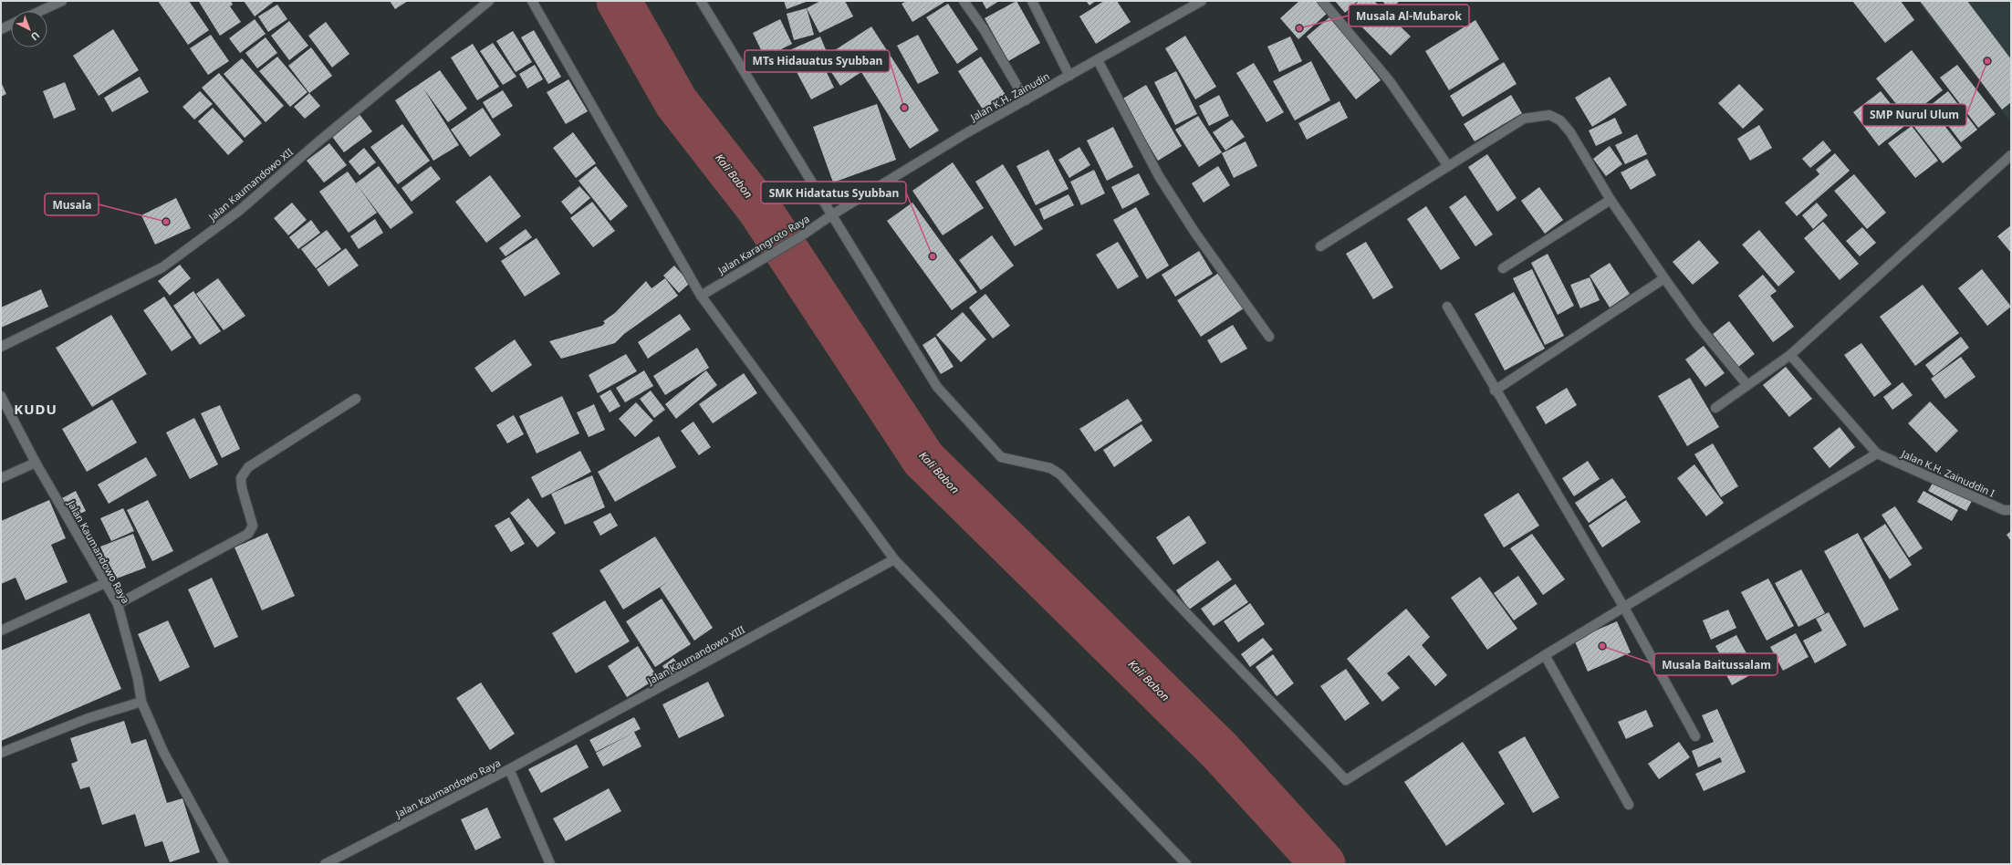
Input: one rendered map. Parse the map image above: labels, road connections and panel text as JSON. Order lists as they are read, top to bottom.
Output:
{
  "streets": {
    "street": [
      "Jalan K.H. Zainudin",
      "Jalan Kaumandowo XII",
      "Jalan Karangroto Raya",
      "Jalan K.H. Zainuddin I",
      "Jalan Kaumandowo Raya",
      "Jalan Kaumandowo XIII"
    ]
  },
  "crossings": [
    ["Jalan K.H. Zainudin", "Jalan Karangroto Raya"],
    ["Jalan Kaumandowo Raya", "Jalan Kaumandowo XIII"]
  ],
  "districts": ["KUDU"],
  "water": ["Kali Babon"],
  "places": [
    "Musala Al-Mubarok",
    "SMP Nurul Ulum",
    "MTs Hidauatus Syubban",
    "Musala",
    "SMK Hidatatus Syubban",
    "Musala Baitussalam"
  ],
  "north": "bottom right"
}
